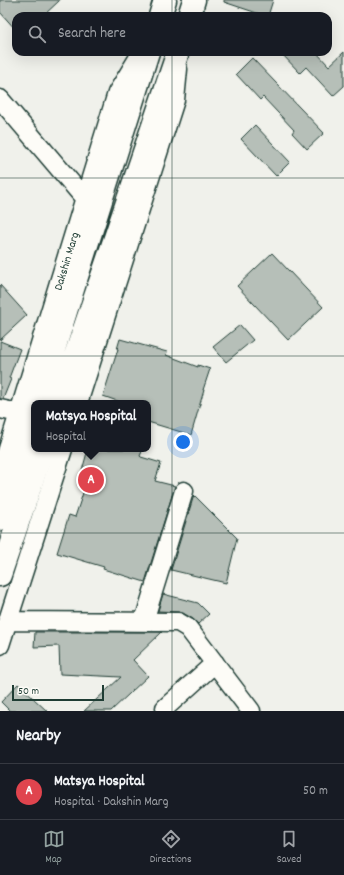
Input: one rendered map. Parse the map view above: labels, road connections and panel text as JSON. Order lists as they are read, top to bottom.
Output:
{
  "streets": {
    "highway": ["Dakshin Marg"]
  },
  "scale_bar": "50 m",
  "page": {
    "search": "Search here",
    "popup": ["Matsya Hospital", "Hospital"],
    "pins": "A",
    "scale": "50 m",
    "heading": "Nearby",
    "list": [
      {
        "mark": "A",
        "name": "Matsya Hospital",
        "note": "Hospital · Dakshin Marg",
        "value": "50 m"
      }
    ],
    "nav": ["Map", "Directions", "Saved"]
  }
}
